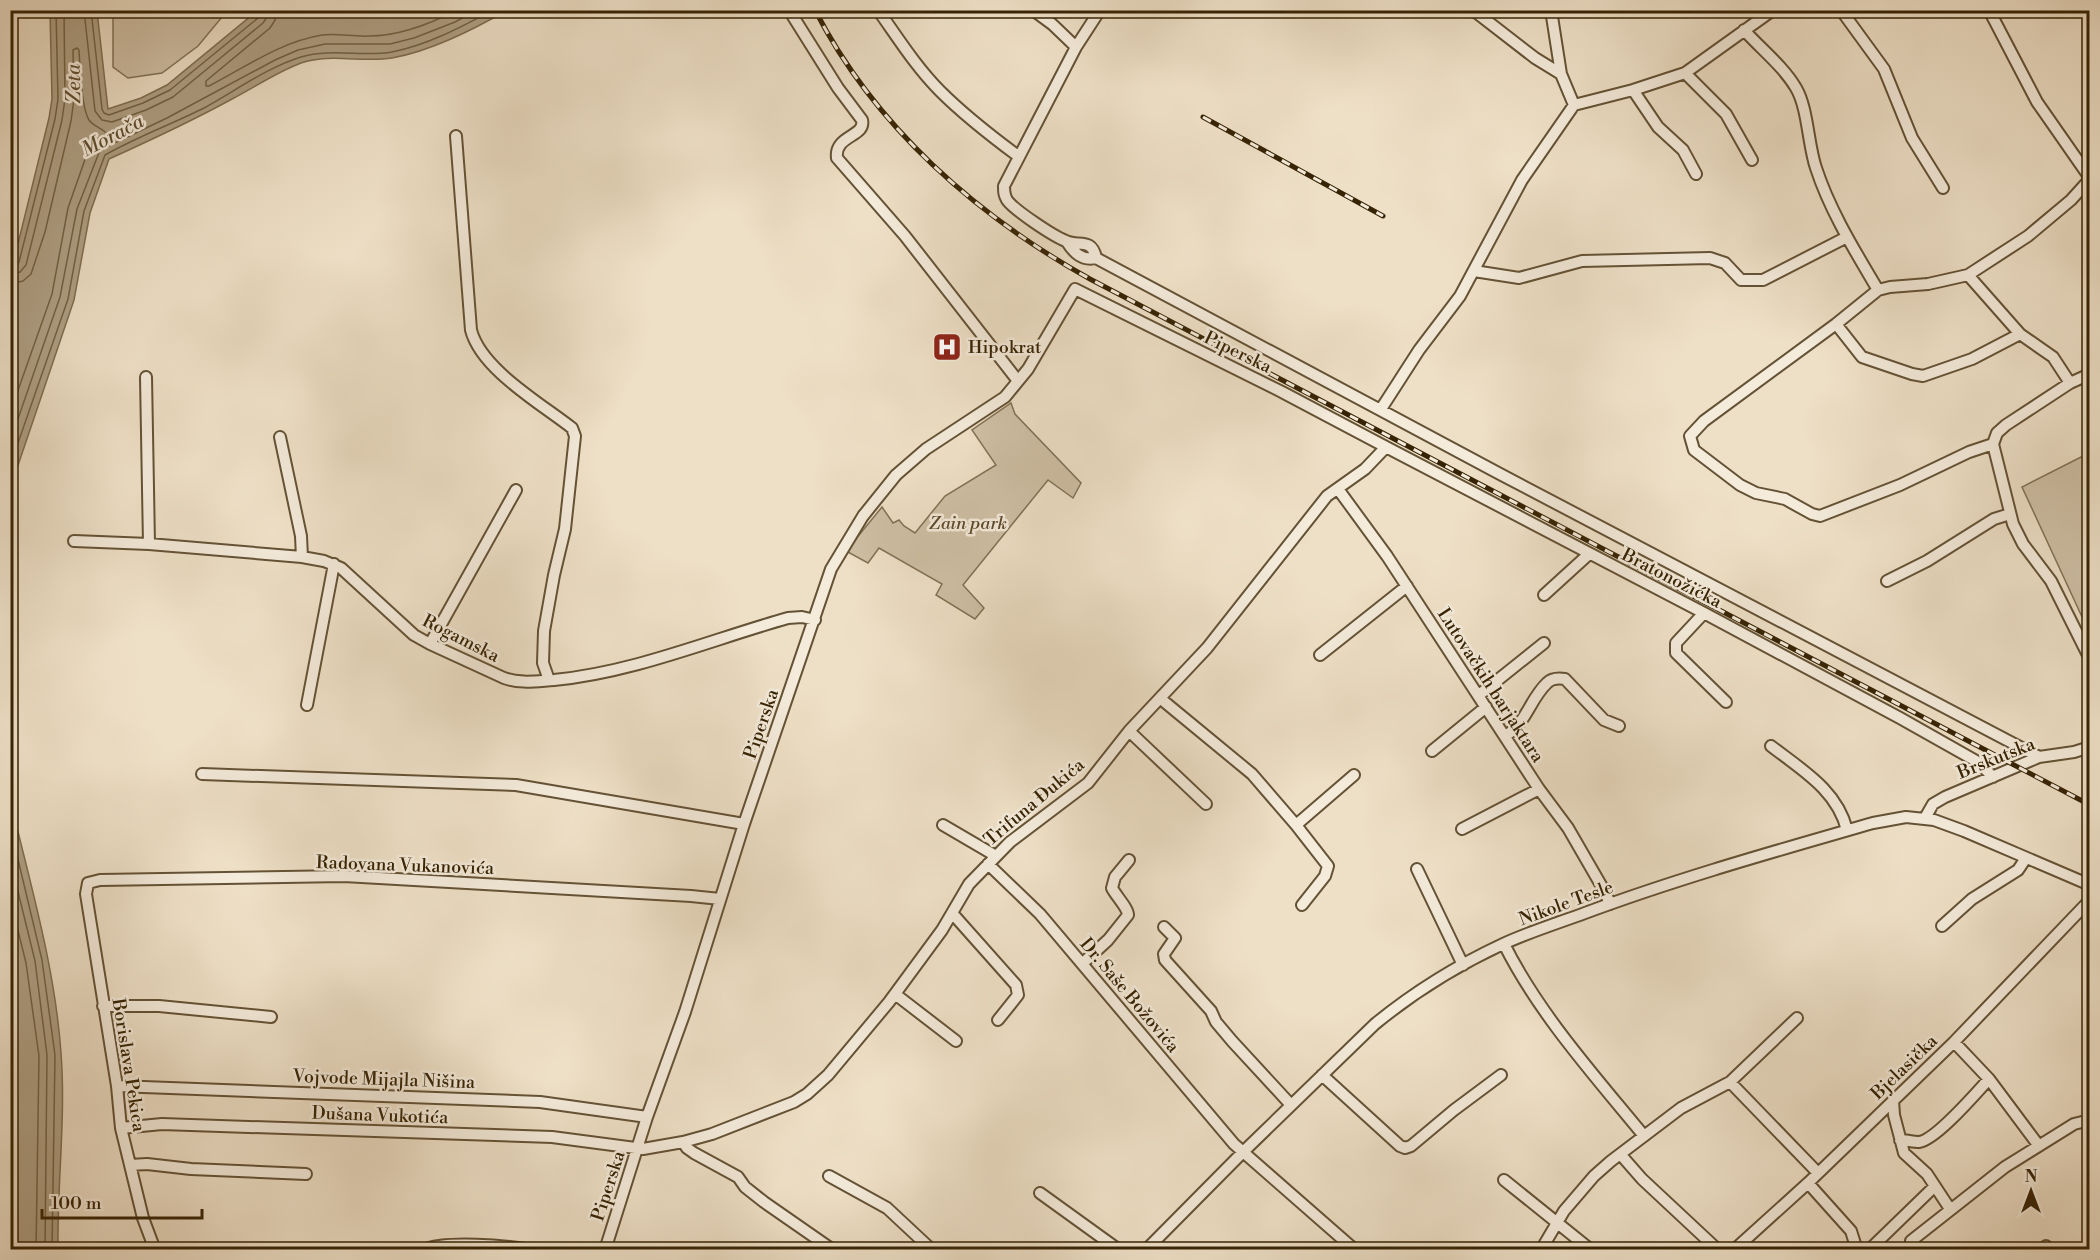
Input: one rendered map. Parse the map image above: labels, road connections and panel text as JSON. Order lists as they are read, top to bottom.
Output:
{
  "streets": {
    "street": [
      "Piperska",
      "Bratonožićka",
      "Rogamska",
      "Lutovačkih barjaktara",
      "Brskutska",
      "Trifuna Đukića",
      "Radovana Vukanovića",
      "Nikole Tesle",
      "Dr. Saše Božovića",
      "Borislava Pekica",
      "Bjelasička",
      "Vojvode Mijajla Nišina",
      "Dušana Vukotića"
    ]
  },
  "crossings": [
    ["Piperska", "Bratonožićka"],
    ["Piperska", "Rogamska"],
    ["Piperska", "Trifuna Đukića"],
    ["Piperska", "Radovana Vukanovića"],
    ["Piperska", "Vojvode Mijajla Nišina"],
    ["Piperska", "Dušana Vukotića"],
    ["Bratonožićka", "Brskutska"],
    ["Lutovačkih barjaktara", "Trifuna Đukića"],
    ["Lutovačkih barjaktara", "Nikole Tesle"],
    ["Brskutska", "Nikole Tesle"],
    ["Trifuna Đukića", "Dr. Saše Božovića"],
    ["Trifuna Đukića", "Dušana Vukotića"],
    ["Radovana Vukanovića", "Borislava Pekica"],
    ["Nikole Tesle", "Dr. Saše Božovića"],
    ["Borislava Pekica", "Vojvode Mijajla Nišina"],
    ["Borislava Pekica", "Dušana Vukotića"]
  ],
  "water": ["Zeta", "Morača"],
  "parks": ["Zain park"],
  "places": {
    "hospital": ["Hipokrat"]
  },
  "scale_bar": "100 m",
  "north": "top"
}
